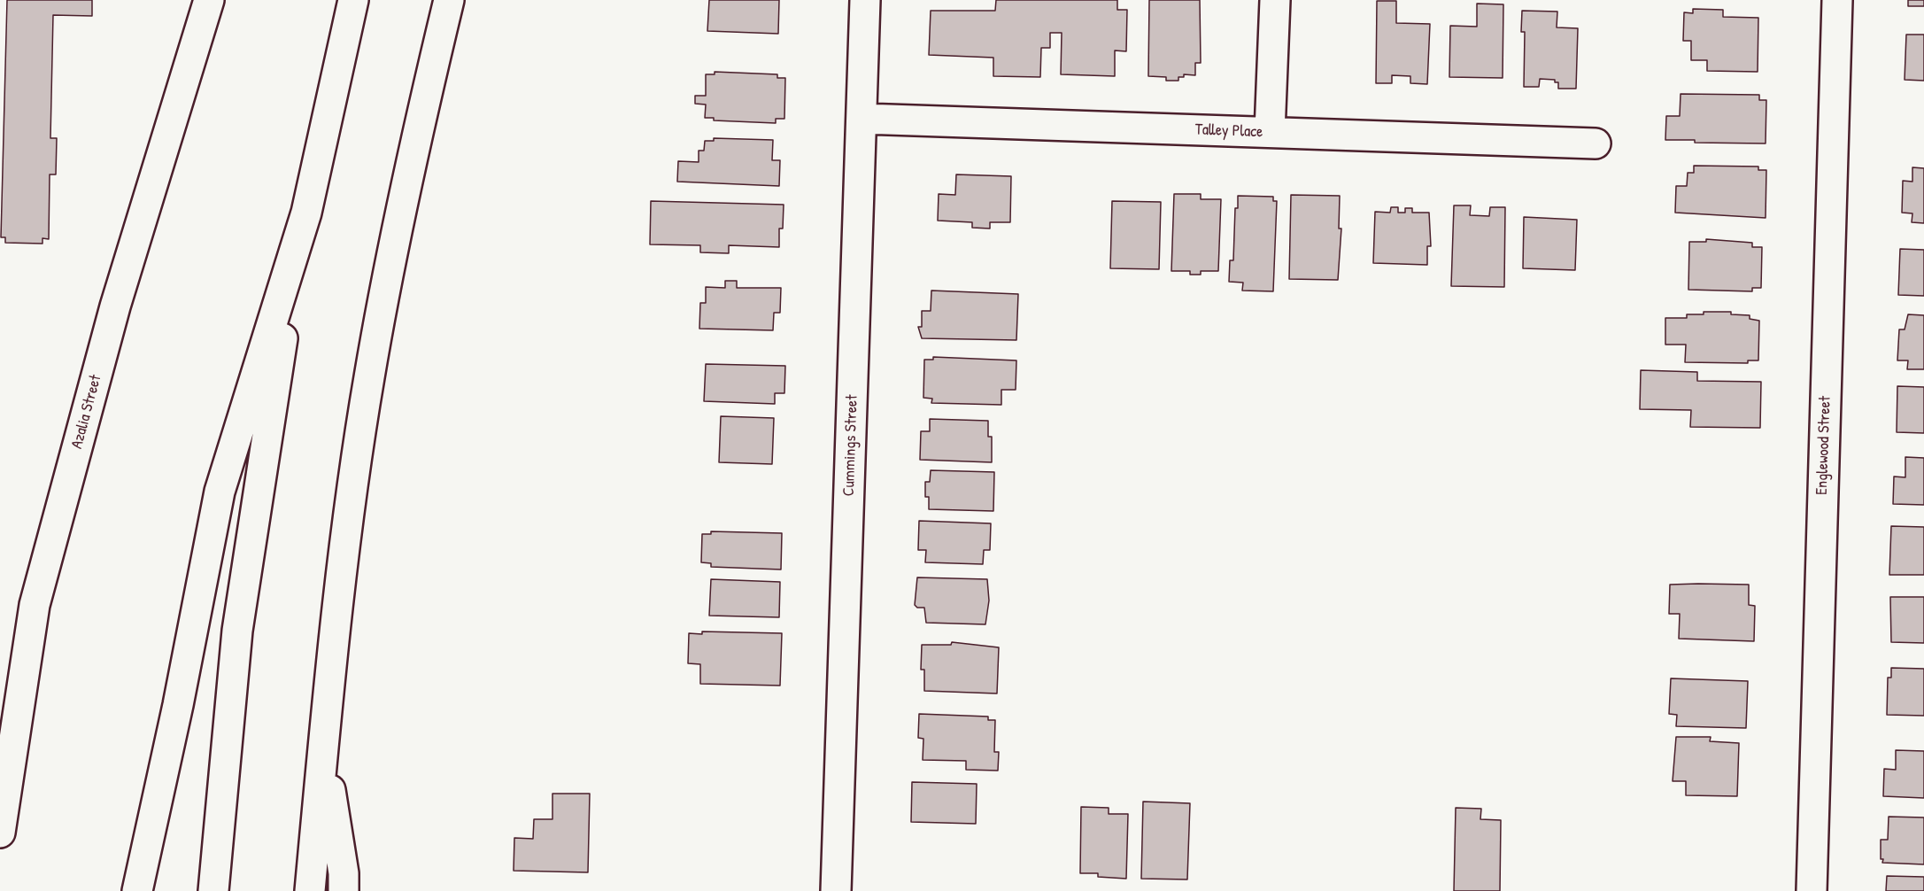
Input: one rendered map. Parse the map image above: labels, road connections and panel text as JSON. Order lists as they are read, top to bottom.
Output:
{
  "streets": {
    "main road": [
      "Talley Place",
      "Azalia Street",
      "Cummings Street",
      "Englewood Street"
    ]
  },
  "crossings": [
    ["Talley Place", "Cummings Street"]
  ]
}
